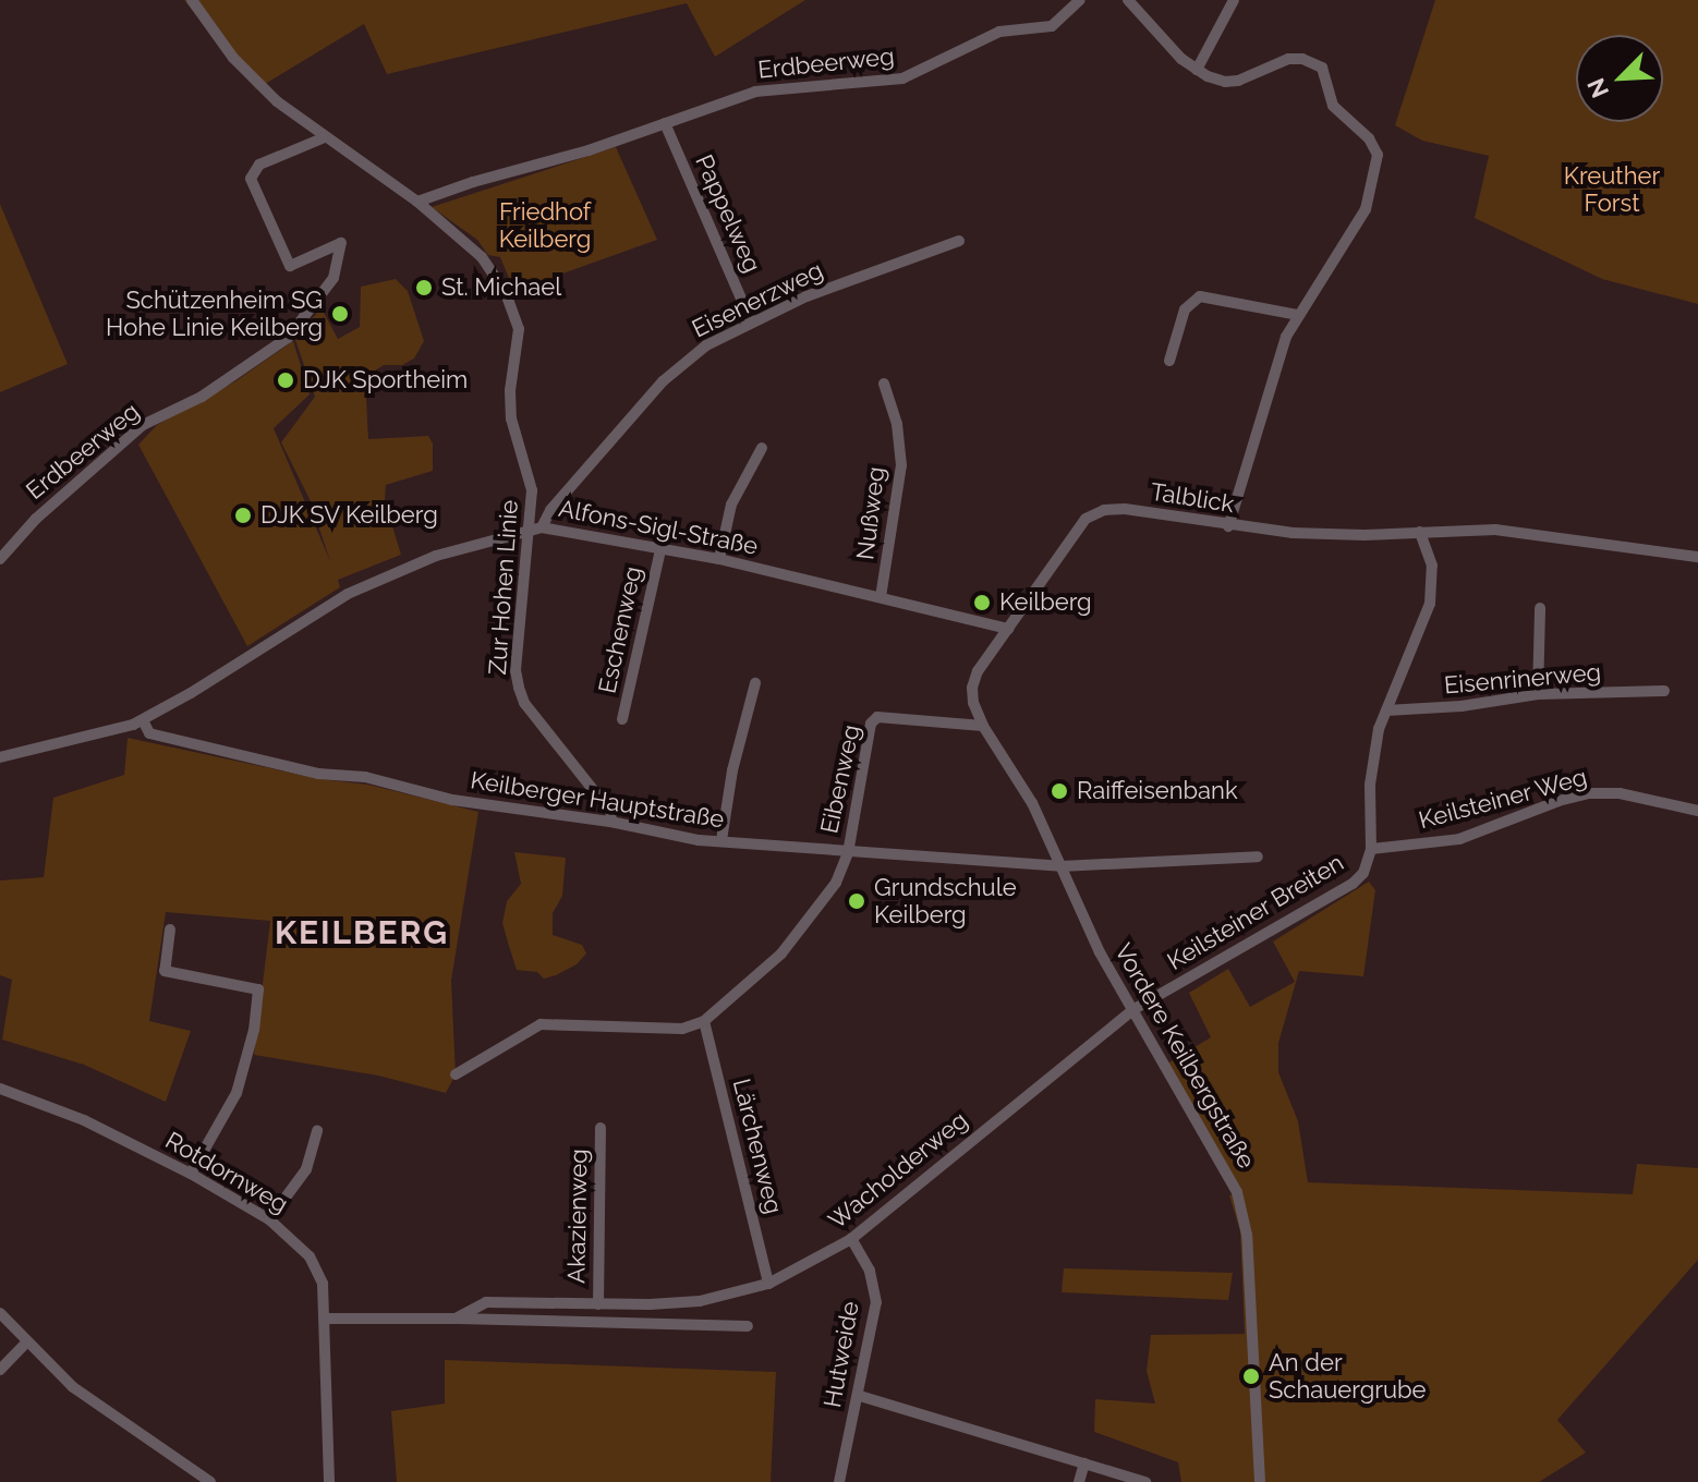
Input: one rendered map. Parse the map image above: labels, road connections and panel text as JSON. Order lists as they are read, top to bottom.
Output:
{
  "streets": {
    "street": [
      "Erdbeerweg",
      "Pappelweg",
      "Eisenerzweg",
      "Talblick",
      "Nußweg",
      "Alfons-Sigl-Straße",
      "Zur Hohen Linie",
      "Eschenweg",
      "Eisenrinerweg",
      "Eibenweg",
      "Keilsteiner Weg",
      "Keilberger Hauptstraße",
      "Keilsteiner Breiten",
      "Vordere Keilbergstraße",
      "Lärchenweg",
      "Wacholderweg",
      "Rotdornweg",
      "Akazienweg",
      "Hutweide"
    ]
  },
  "crossings": [
    ["Erdbeerweg", "Pappelweg"],
    ["Erdbeerweg", "Zur Hohen Linie"],
    ["Pappelweg", "Eisenerzweg"],
    ["Eisenerzweg", "Alfons-Sigl-Straße"],
    ["Talblick", "Alfons-Sigl-Straße"],
    ["Talblick", "Eibenweg"],
    ["Talblick", "Keilberger Hauptstraße"],
    ["Talblick", "Keilsteiner Breiten"],
    ["Talblick", "Vordere Keilbergstraße"],
    ["Nußweg", "Alfons-Sigl-Straße"],
    ["Alfons-Sigl-Straße", "Zur Hohen Linie"],
    ["Alfons-Sigl-Straße", "Eschenweg"],
    ["Alfons-Sigl-Straße", "Keilberger Hauptstraße"],
    ["Zur Hohen Linie", "Keilberger Hauptstraße"],
    ["Eisenrinerweg", "Keilsteiner Breiten"],
    ["Eibenweg", "Keilberger Hauptstraße"],
    ["Keilsteiner Weg", "Keilsteiner Breiten"],
    ["Keilberger Hauptstraße", "Vordere Keilbergstraße"],
    ["Keilsteiner Breiten", "Vordere Keilbergstraße"],
    ["Keilsteiner Breiten", "Wacholderweg"],
    ["Vordere Keilbergstraße", "Wacholderweg"],
    ["Lärchenweg", "Wacholderweg"],
    ["Wacholderweg", "Rotdornweg"],
    ["Wacholderweg", "Akazienweg"],
    ["Wacholderweg", "Hutweide"]
  ],
  "districts": ["KEILBERG"],
  "parks": ["Kreuther Forst", "Friedhof Keilberg"],
  "places": [
    "St. Michael",
    "Schützenheim SG Hohe Linie Keilberg",
    "DJK Sportheim",
    "DJK SV Keilberg",
    "Keilberg",
    "Raiffeisenbank",
    "Grundschule Keilberg",
    "An der Schauergrube"
  ],
  "north": "bottom left"
}
